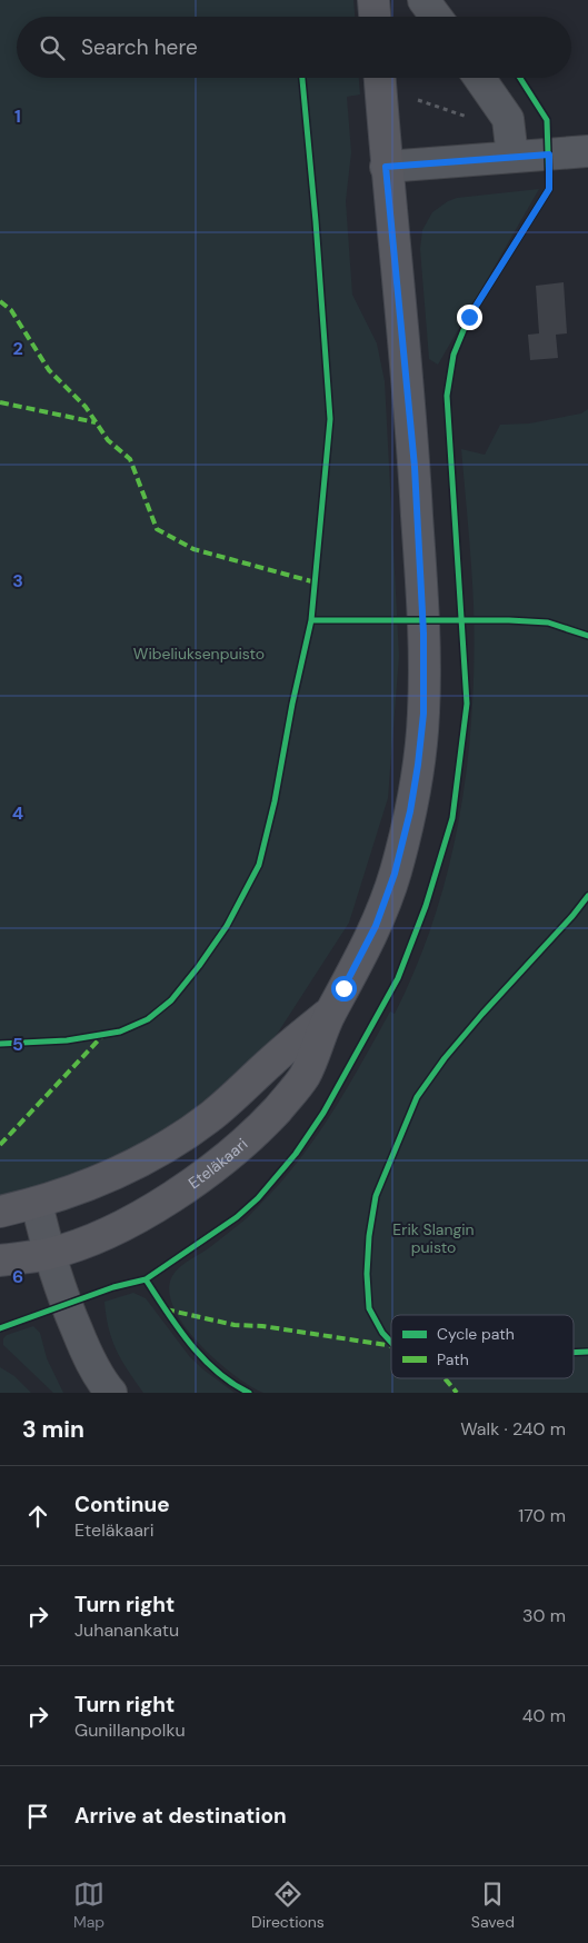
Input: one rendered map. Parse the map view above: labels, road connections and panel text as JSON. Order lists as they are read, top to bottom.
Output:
{
  "streets": {
    "main road": ["Eteläkaari"]
  },
  "parks": ["Wibeliuksenpuisto", "Erik Slangin puisto"],
  "legend": ["Cycle path", "Path"],
  "page": {
    "search": "Search here",
    "heading": ["3 min", "Walk · 240 m"],
    "list": [
      ["Continue", "Eteläkaari", "170 m"],
      ["Turn right", "Juhanankatu", "30 m"],
      ["Turn right", "Gunillanpolku", "40 m"],
      "Arrive at destination"
    ],
    "nav": ["Map", "Directions", "Saved"]
  },
  "grid": {
    "rows": [
      "1",
      "2",
      "3",
      "4",
      "5",
      "6"
    ]
  }
}
